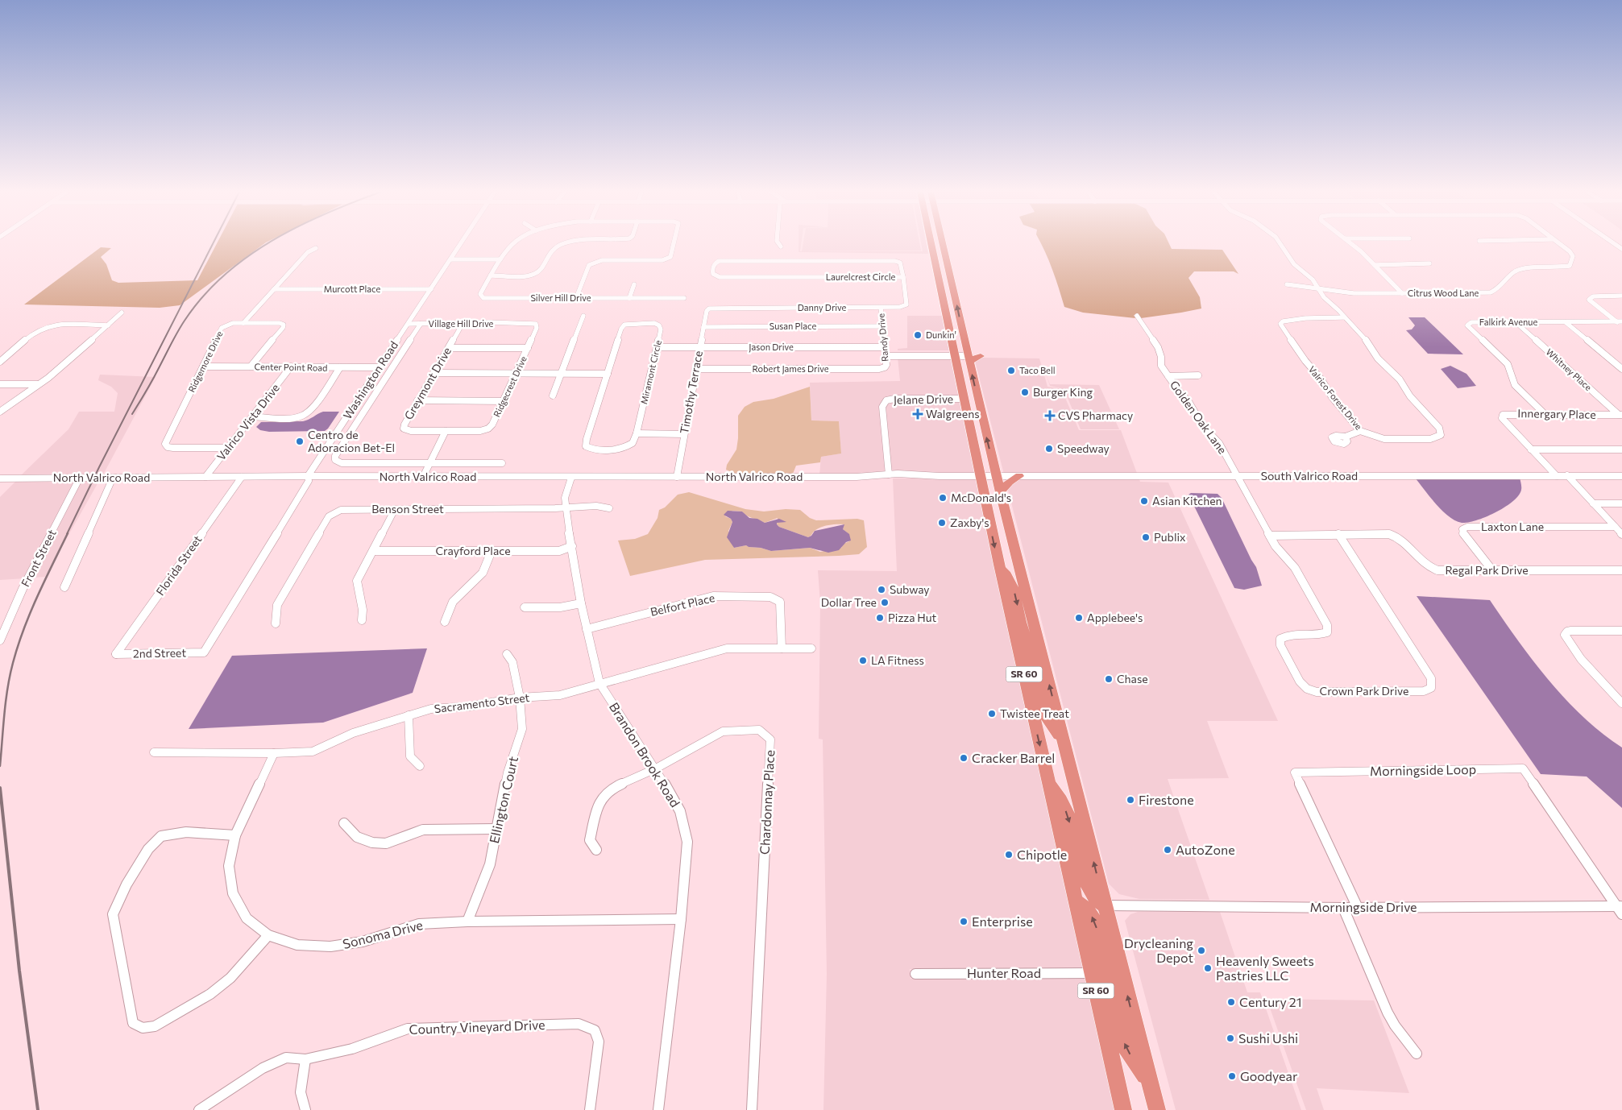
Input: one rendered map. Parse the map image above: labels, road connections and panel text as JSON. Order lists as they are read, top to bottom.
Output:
{
  "streets": {
    "highway": ["SR 60"],
    "street": [
      "Laurelcrest Circle",
      "Murcott Place",
      "Citrus Wood Lane",
      "Silver Hill Drive",
      "Danny Drive",
      "Falkirk Avenue",
      "Village Hill Drive",
      "Susan Place",
      "Randy Drive",
      "Jason Drive",
      "Ridgemore Drive",
      "Center Point Road",
      "Robert James Drive",
      "Whitney Place",
      "Miramont Circle",
      "Washington Road",
      "Greymont Drive",
      "Ridgecrest Drive",
      "Timothy Terrace",
      "Valrico Forest Drive",
      "Jelane Drive",
      "Innergary Place",
      "Golden Oak Lane",
      "Valrico Vista Drive",
      "South Valrico Road",
      "North Valrico Road",
      "Benson Street",
      "Laxton Lane",
      "Crayford Place",
      "Front Street",
      "Florida Street",
      "Regal Park Drive",
      "Belfort Place",
      "2nd Street",
      "Crown Park Drive",
      "Sacramento Street",
      "Brandon Brook Road",
      "Morningside Loop",
      "Ellington Court",
      "Chardonnay Place",
      "Morningside Drive",
      "Sonoma Drive",
      "Hunter Road",
      "Country Vineyard Drive"
    ]
  },
  "crossings": [
    ["Laurelcrest Circle", "Danny Drive"],
    ["Murcott Place", "Washington Road"],
    ["Citrus Wood Lane", "Valrico Forest Drive"],
    ["Danny Drive", "Randy Drive"],
    ["Danny Drive", "Timothy Terrace"],
    ["Falkirk Avenue", "Whitney Place"],
    ["Falkirk Avenue", "Innergary Place"],
    ["Village Hill Drive", "Washington Road"],
    ["Village Hill Drive", "Greymont Drive"],
    ["Village Hill Drive", "Ridgecrest Drive"],
    ["Susan Place", "Randy Drive"],
    ["Susan Place", "Timothy Terrace"],
    ["Randy Drive", "Jason Drive"],
    ["Randy Drive", "Robert James Drive"],
    ["Jason Drive", "Miramont Circle"],
    ["Jason Drive", "Timothy Terrace"],
    ["Ridgemore Drive", "Center Point Road"],
    ["Ridgemore Drive", "Valrico Vista Drive"],
    ["Center Point Road", "Washington Road"],
    ["Center Point Road", "Valrico Vista Drive"],
    ["Robert James Drive", "Timothy Terrace"],
    ["Whitney Place", "Innergary Place"],
    ["Washington Road", "North Valrico Road"],
    ["Washington Road", "2nd Street"],
    ["Greymont Drive", "Ridgecrest Drive"],
    ["Timothy Terrace", "North Valrico Road"],
    ["Jelane Drive", "North Valrico Road"],
    ["Jelane Drive", "SR 60"],
    ["Innergary Place", "South Valrico Road"],
    ["Golden Oak Lane", "South Valrico Road"],
    ["Golden Oak Lane", "Crown Park Drive"],
    ["Valrico Vista Drive", "North Valrico Road"],
    ["South Valrico Road", "North Valrico Road"],
    ["South Valrico Road", "SR 60"],
    ["South Valrico Road", "Crown Park Drive"],
    ["North Valrico Road", "Front Street"],
    ["North Valrico Road", "Florida Street"],
    ["North Valrico Road", "SR 60"],
    ["North Valrico Road", "Brandon Brook Road"],
    ["Benson Street", "Brandon Brook Road"],
    ["Laxton Lane", "Regal Park Drive"],
    ["Crayford Place", "Brandon Brook Road"],
    ["Florida Street", "2nd Street"],
    ["Regal Park Drive", "Crown Park Drive"],
    ["Belfort Place", "Sacramento Street"],
    ["Belfort Place", "Brandon Brook Road"],
    ["SR 60", "Morningside Drive"],
    ["SR 60", "Hunter Road"],
    ["Sacramento Street", "Brandon Brook Road"],
    ["Sacramento Street", "Ellington Court"],
    ["Sacramento Street", "Sonoma Drive"],
    ["Brandon Brook Road", "Chardonnay Place"],
    ["Brandon Brook Road", "Sonoma Drive"],
    ["Morningside Loop", "Morningside Drive"],
    ["Ellington Court", "Sonoma Drive"]
  ],
  "places": {
    "other": [
      "Dunkin'",
      "Taco Bell",
      "Burger King",
      "Centro de Adoracion Bet-El",
      "Speedway",
      "McDonald's",
      "Asian Kitchen",
      "Zaxby's",
      "Publix",
      "Subway",
      "Dollar Tree",
      "Pizza Hut",
      "Applebee's",
      "LA Fitness",
      "Chase",
      "Twistee Treat",
      "Cracker Barrel",
      "Firestone",
      "AutoZone",
      "Chipotle",
      "Enterprise",
      "Drycleaning Depot",
      "Heavenly Sweets Pastries LLC",
      "Century 21",
      "Sushi Ushi",
      "Goodyear"
    ],
    "health": ["Walgreens", "CVS Pharmacy"]
  }
}
